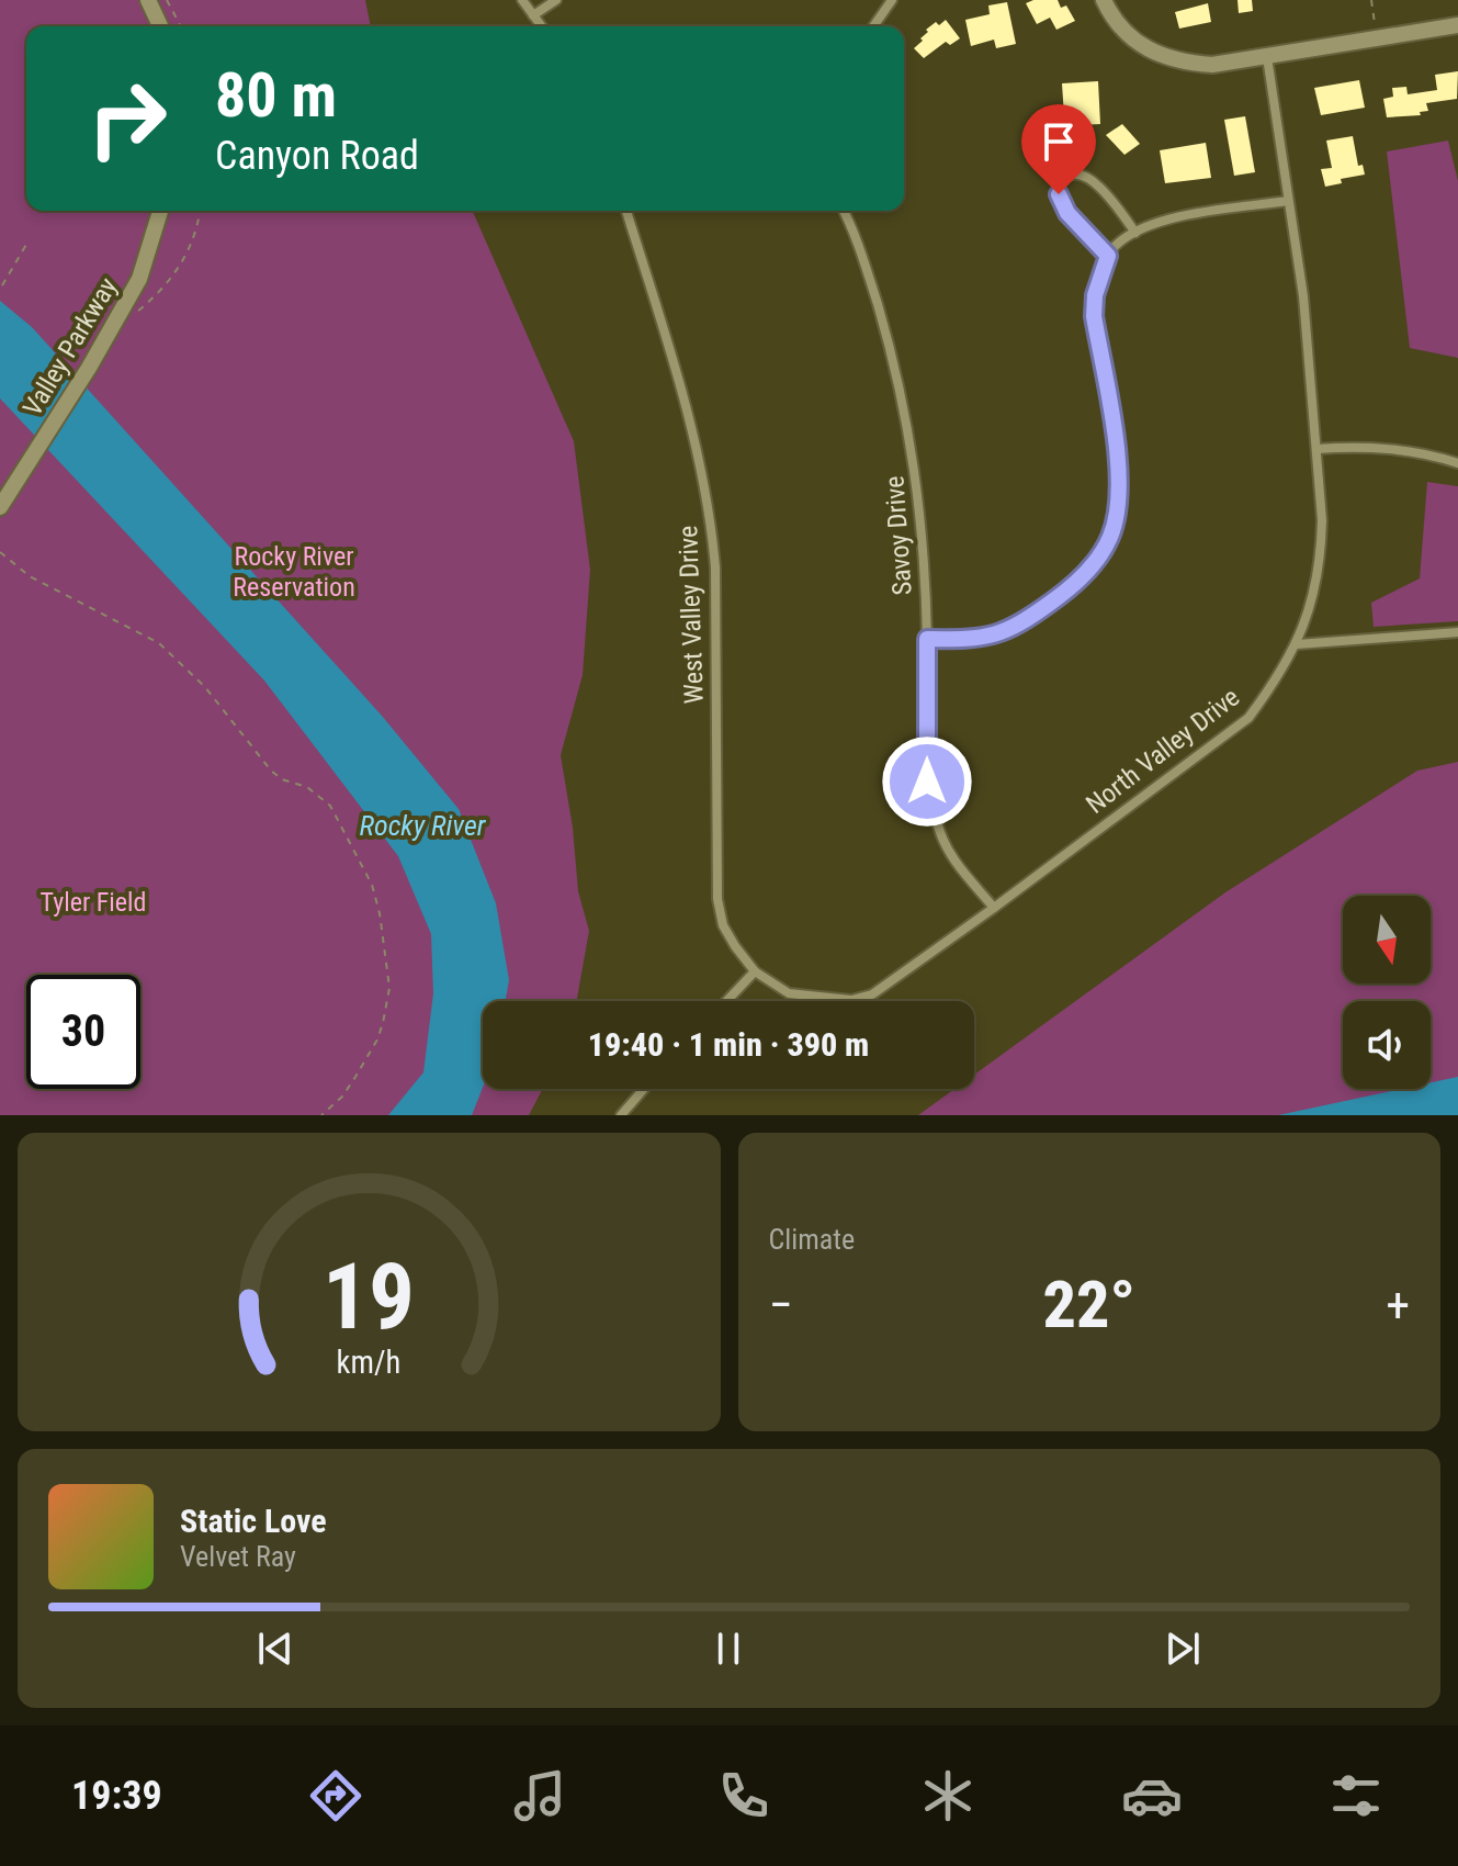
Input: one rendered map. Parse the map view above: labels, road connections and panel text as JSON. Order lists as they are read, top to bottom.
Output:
{
  "streets": {
    "street": [
      "Valley Parkway",
      "Savoy Drive",
      "West Valley Drive",
      "North Valley Drive"
    ]
  },
  "crossings": [
    ["Savoy Drive", "North Valley Drive"],
    ["West Valley Drive", "North Valley Drive"]
  ],
  "water": ["Rocky River"],
  "parks": ["Rocky River Reservation", "Tyler Field"],
  "north": "bottom",
  "page": {
    "turn": ["80 m", "Canyon Road"],
    "limit": "30",
    "trip": "19:40 · 1 min · 390 m",
    "tile": "Climate",
    "heat": ["−", "22°", "+"],
    "song": ["Static Love", "Velvet Ray"],
    "tabs": "19:39",
    "gauge": ["19", "km/h"]
  }
}
